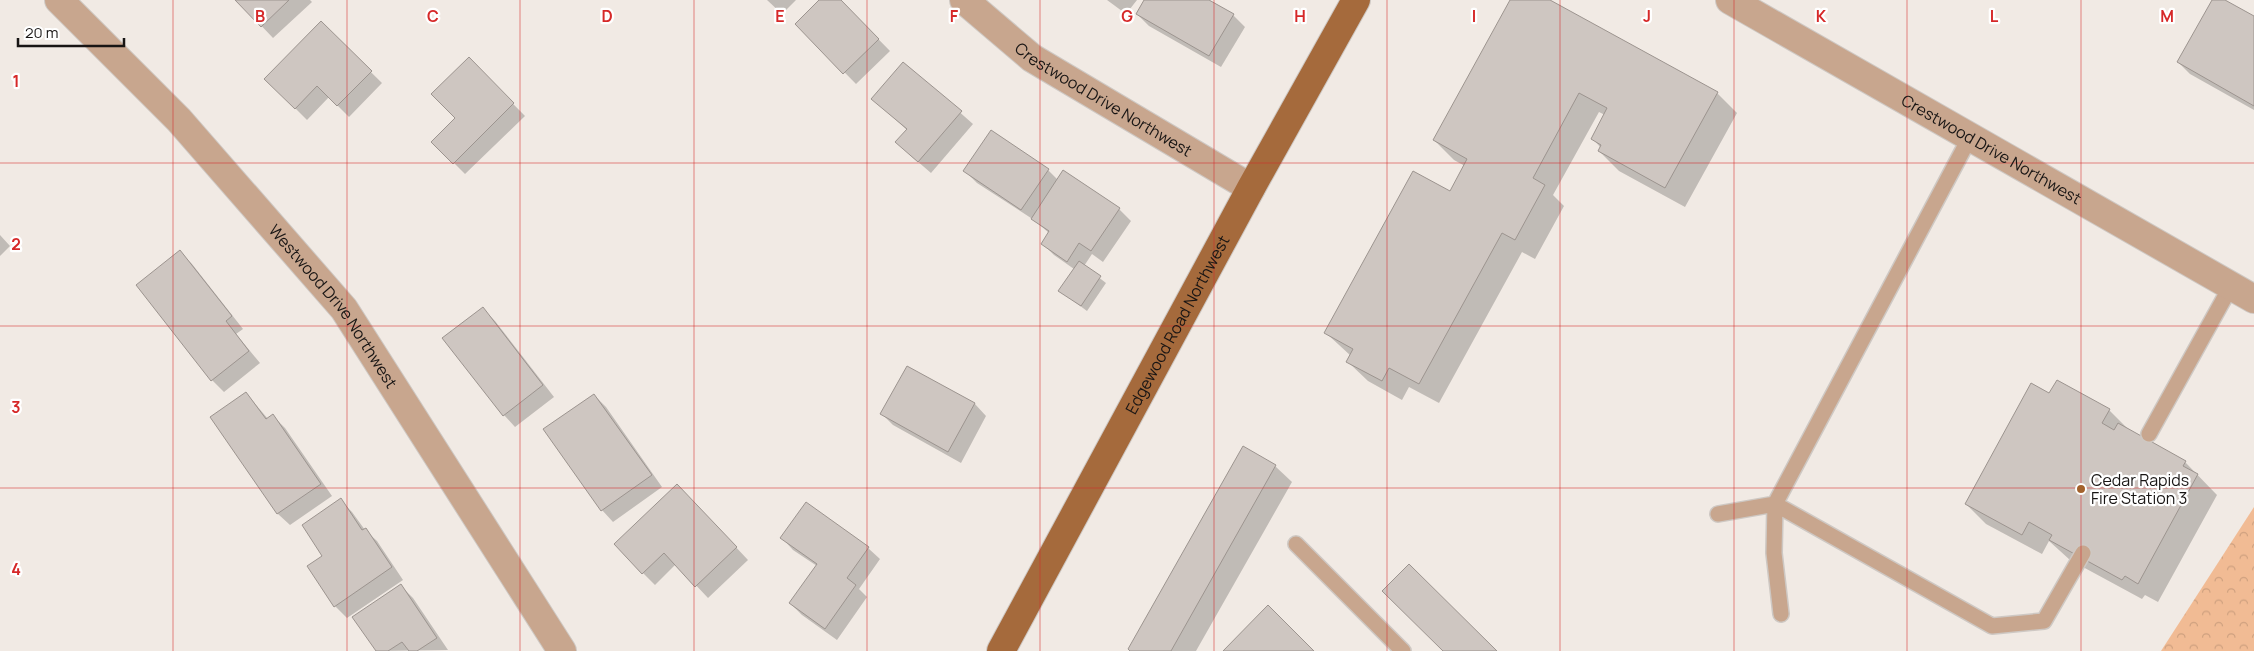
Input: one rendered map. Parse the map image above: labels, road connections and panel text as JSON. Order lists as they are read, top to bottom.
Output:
{
  "streets": {
    "main road": ["Edgewood Road Northwest"],
    "street": ["Crestwood Drive Northwest", "Westwood Drive Northwest"]
  },
  "crossings": [
    ["Crestwood Drive Northwest", "Edgewood Road Northwest"]
  ],
  "places": ["Cedar Rapids Fire Station 3"],
  "scale_bar": "20 m",
  "grid": {
    "columns": [
      "B",
      "C",
      "D",
      "E",
      "F",
      "G",
      "H",
      "I",
      "J",
      "K",
      "L",
      "M"
    ],
    "rows": [
      "1",
      "2",
      "3",
      "4"
    ]
  }
}
